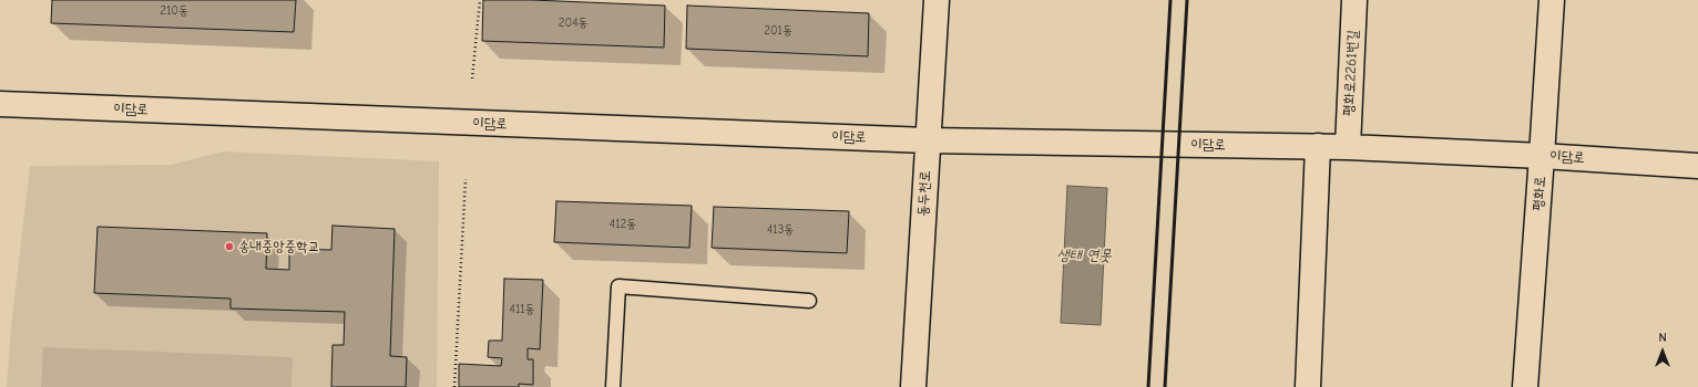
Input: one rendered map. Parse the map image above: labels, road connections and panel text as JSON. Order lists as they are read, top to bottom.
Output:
{
  "streets": {
    "street": [
      "평화로2261번길",
      "이담로",
      "동두천로",
      "평화로"
    ]
  },
  "crossings": [
    ["평화로2261번길", "이담로"],
    ["이담로", "동두천로"],
    ["이담로", "평화로"]
  ],
  "water": ["생태 연못"],
  "places": ["송내중앙중학교"],
  "house_numbers": [
    "210동",
    "204동",
    "201동",
    "412동",
    "413동",
    "411동"
  ],
  "north": "top"
}
